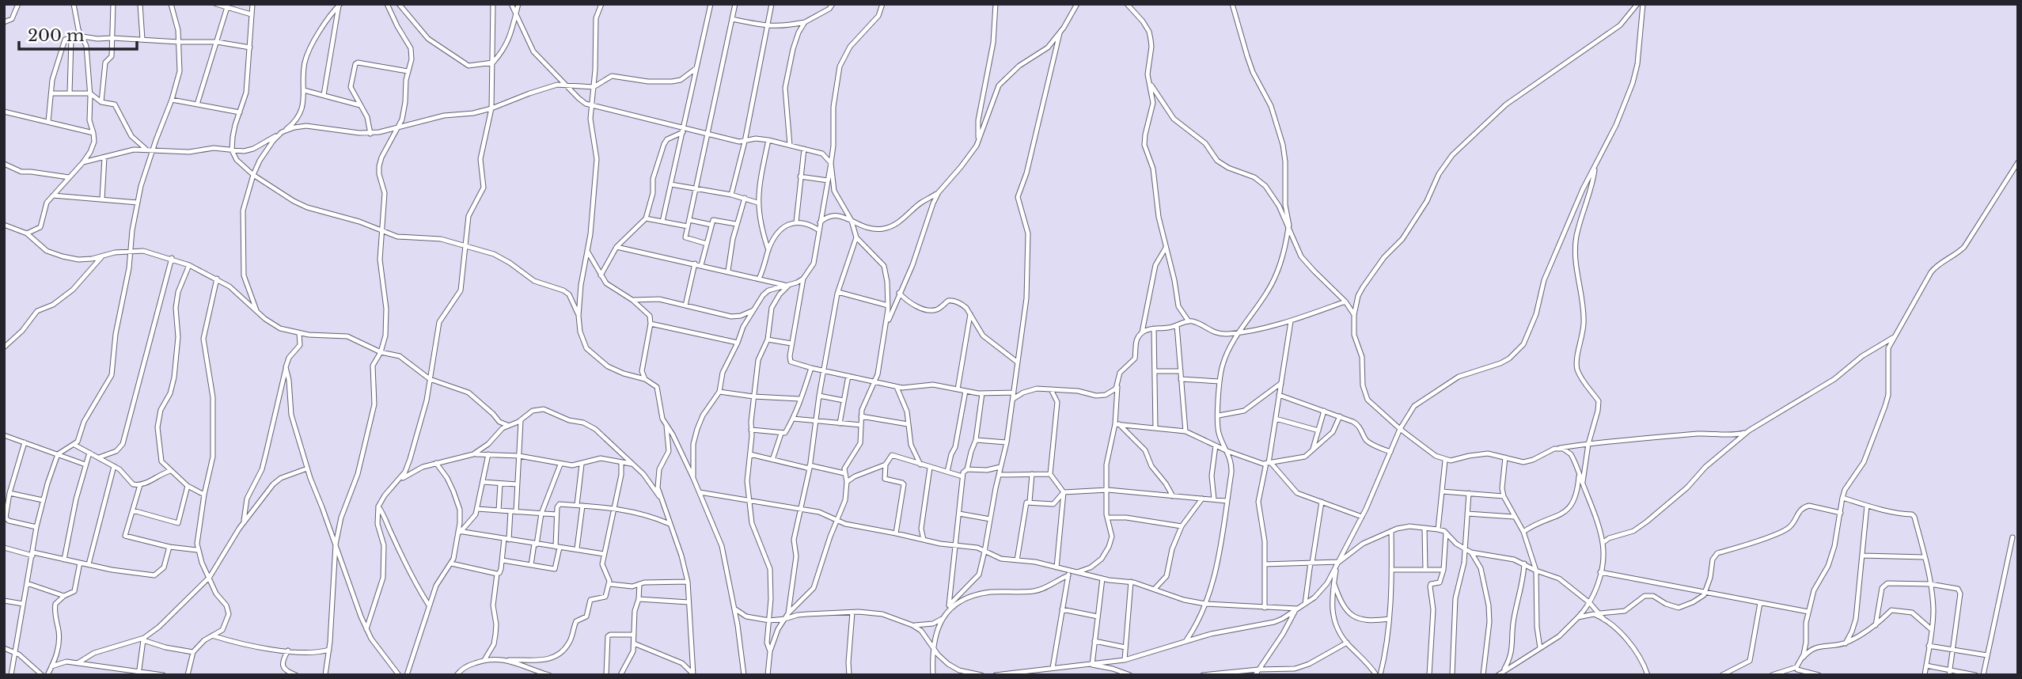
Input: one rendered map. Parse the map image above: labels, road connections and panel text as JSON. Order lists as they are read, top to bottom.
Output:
{
  "scale_bar": "200 m"
}
